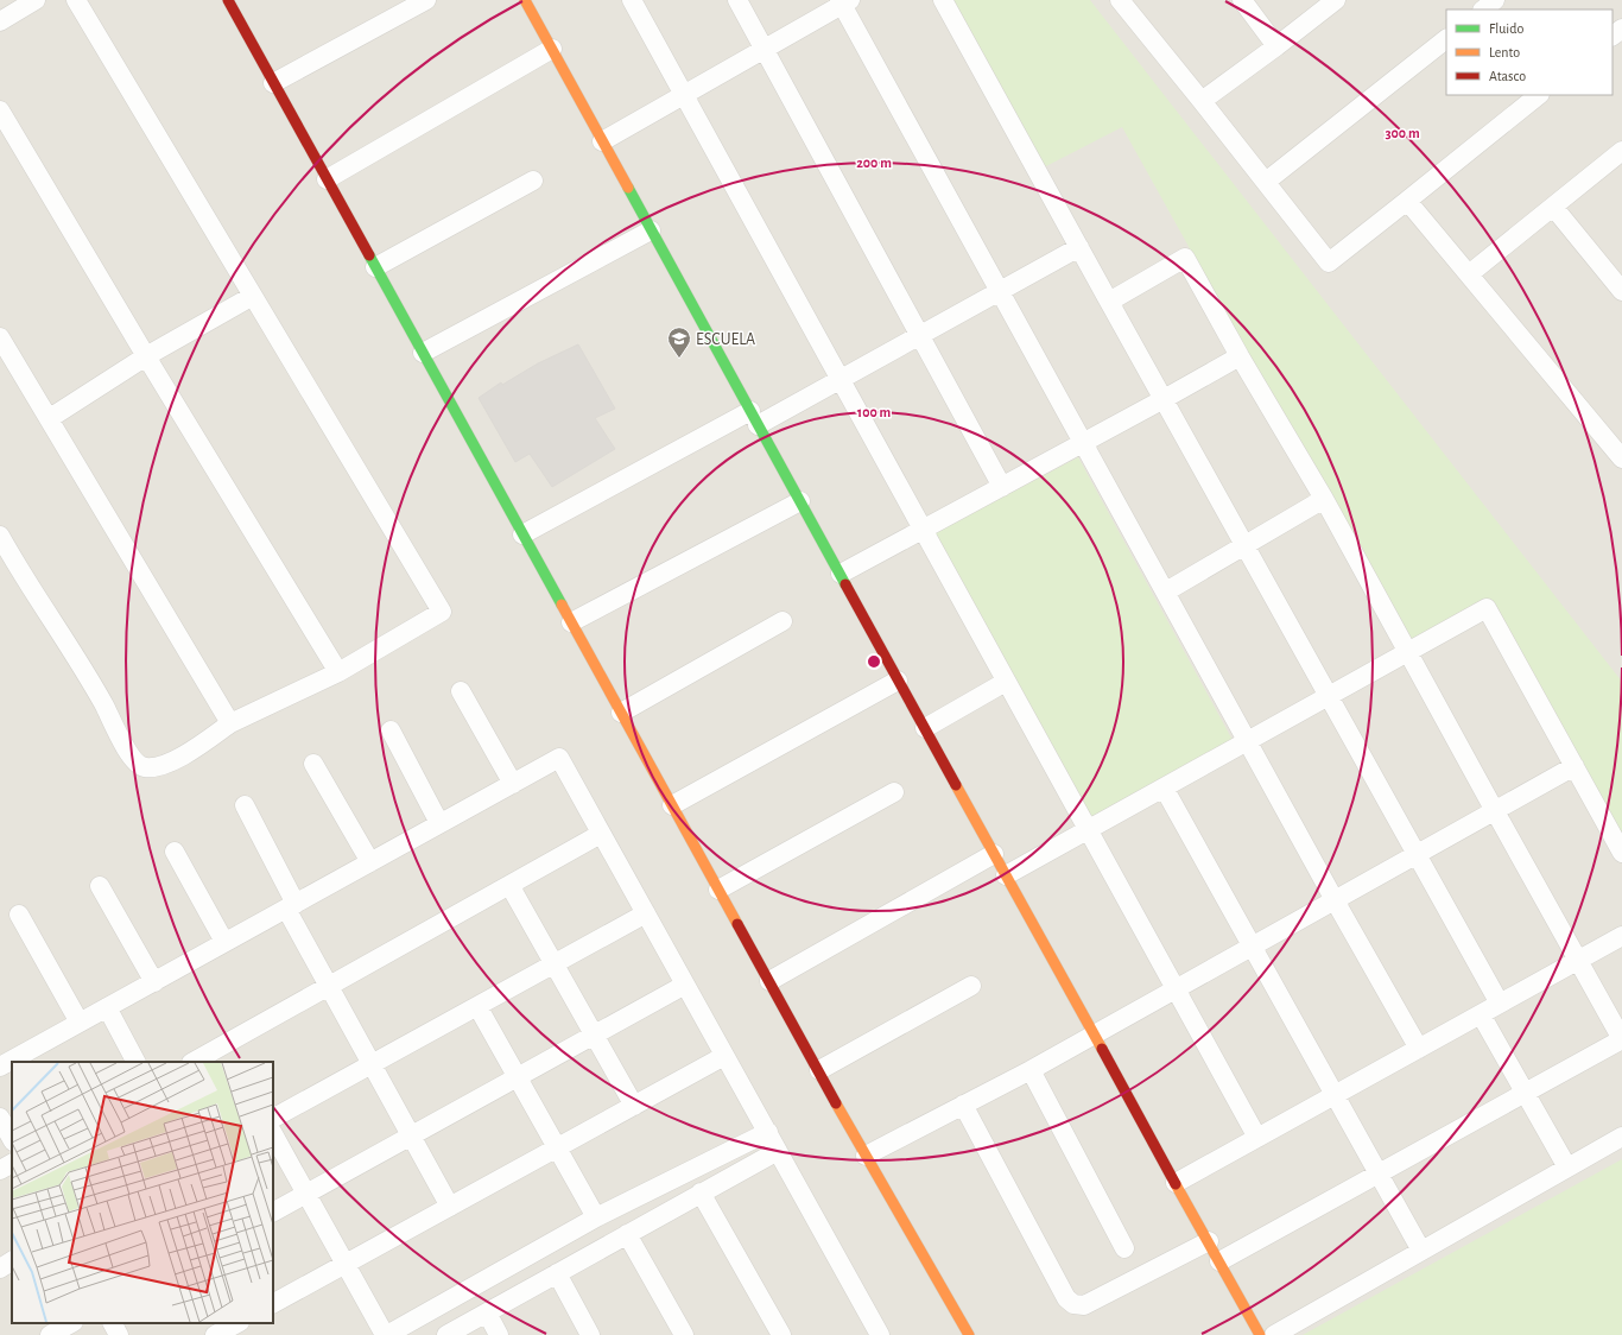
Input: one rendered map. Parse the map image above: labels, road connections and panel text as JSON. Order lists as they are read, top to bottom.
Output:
{
  "places": {
    "school or university": ["ESCUELA"]
  },
  "legend": ["Fluido", "Lento", "Atasco"],
  "rings": ["300 m", "200 m", "100 m"]
}
